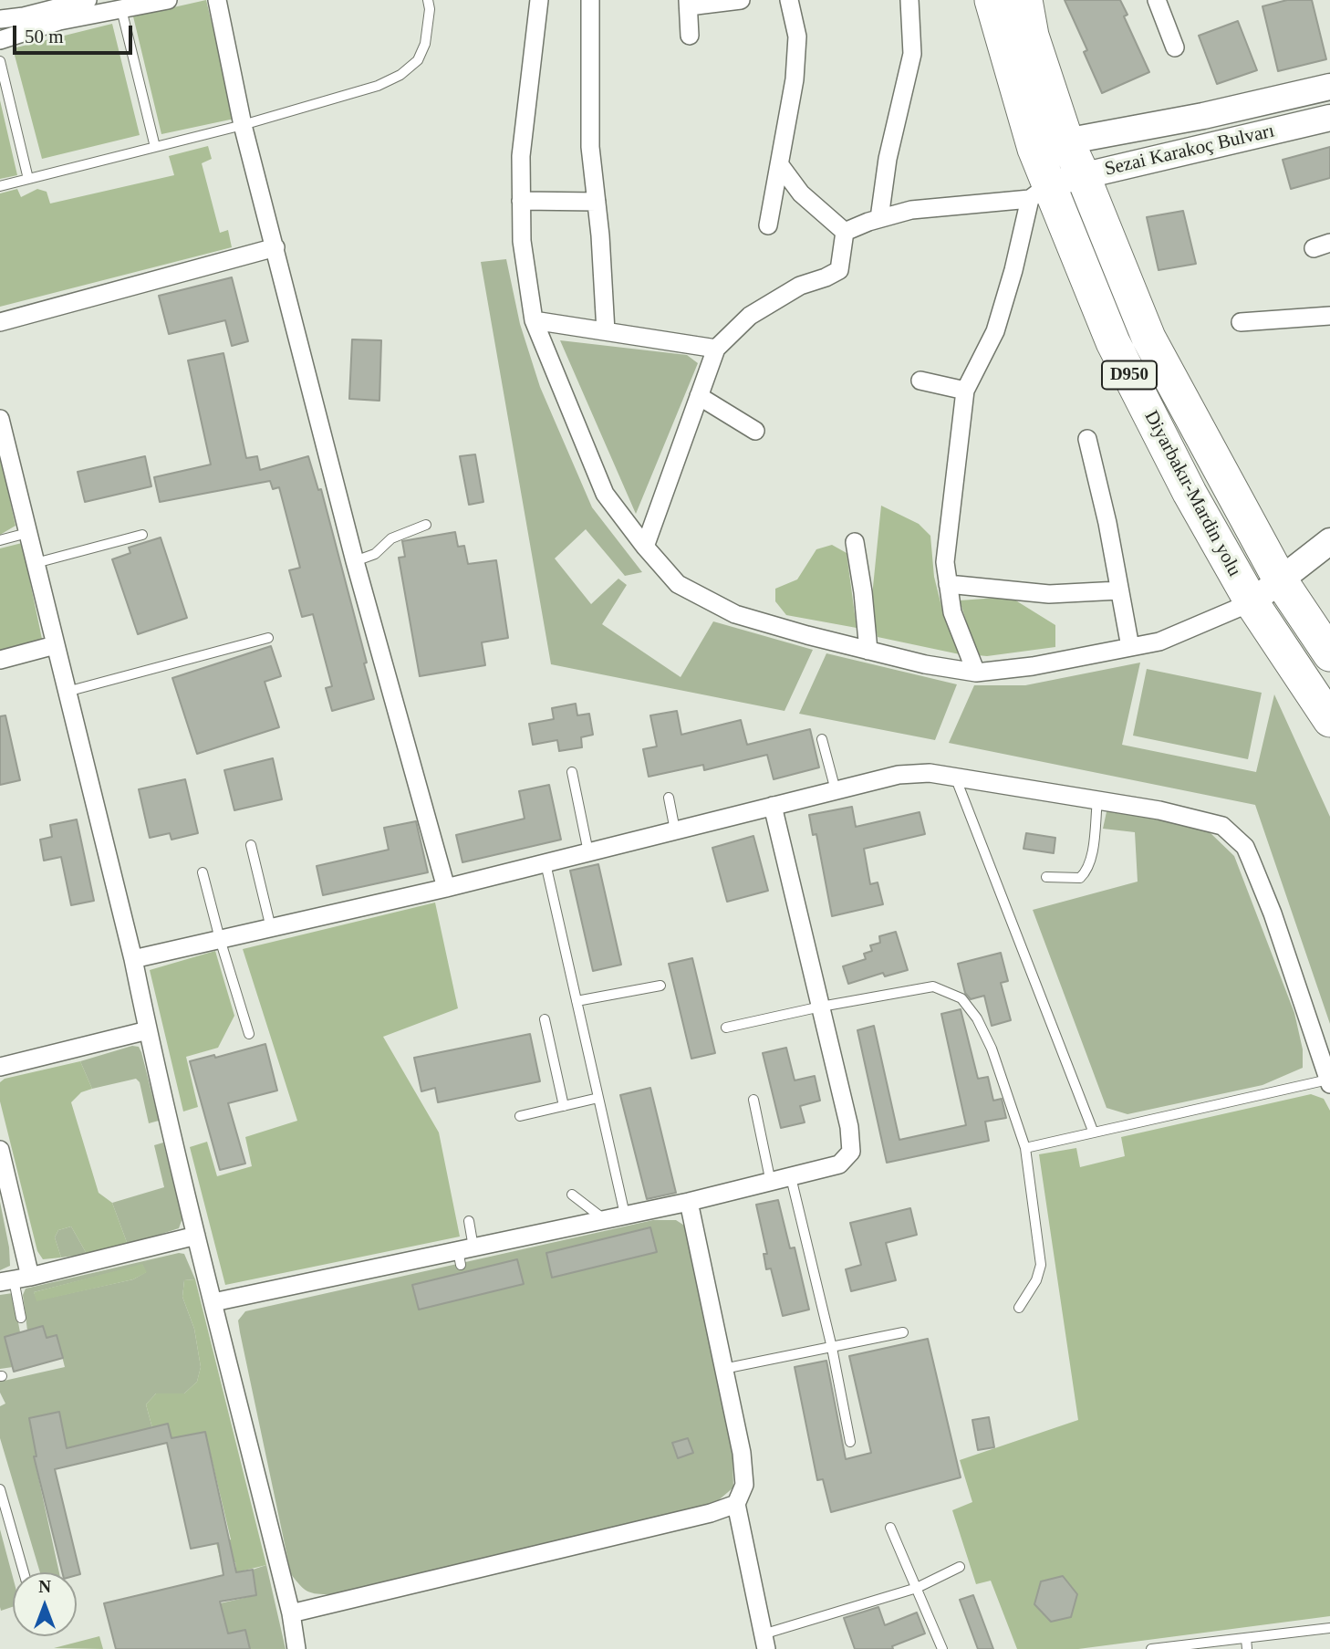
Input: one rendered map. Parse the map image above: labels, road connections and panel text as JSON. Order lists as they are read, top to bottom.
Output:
{
  "streets": {
    "highway": ["D950", "Diyarbakır-Mardin yolu"],
    "street": ["Sezai Karakoç Bulvarı"]
  },
  "crossings": [
    ["Sezai Karakoç Bulvarı", "Diyarbakır-Mardin yolu"]
  ],
  "scale_bar": "50 m",
  "north": "top"
}
